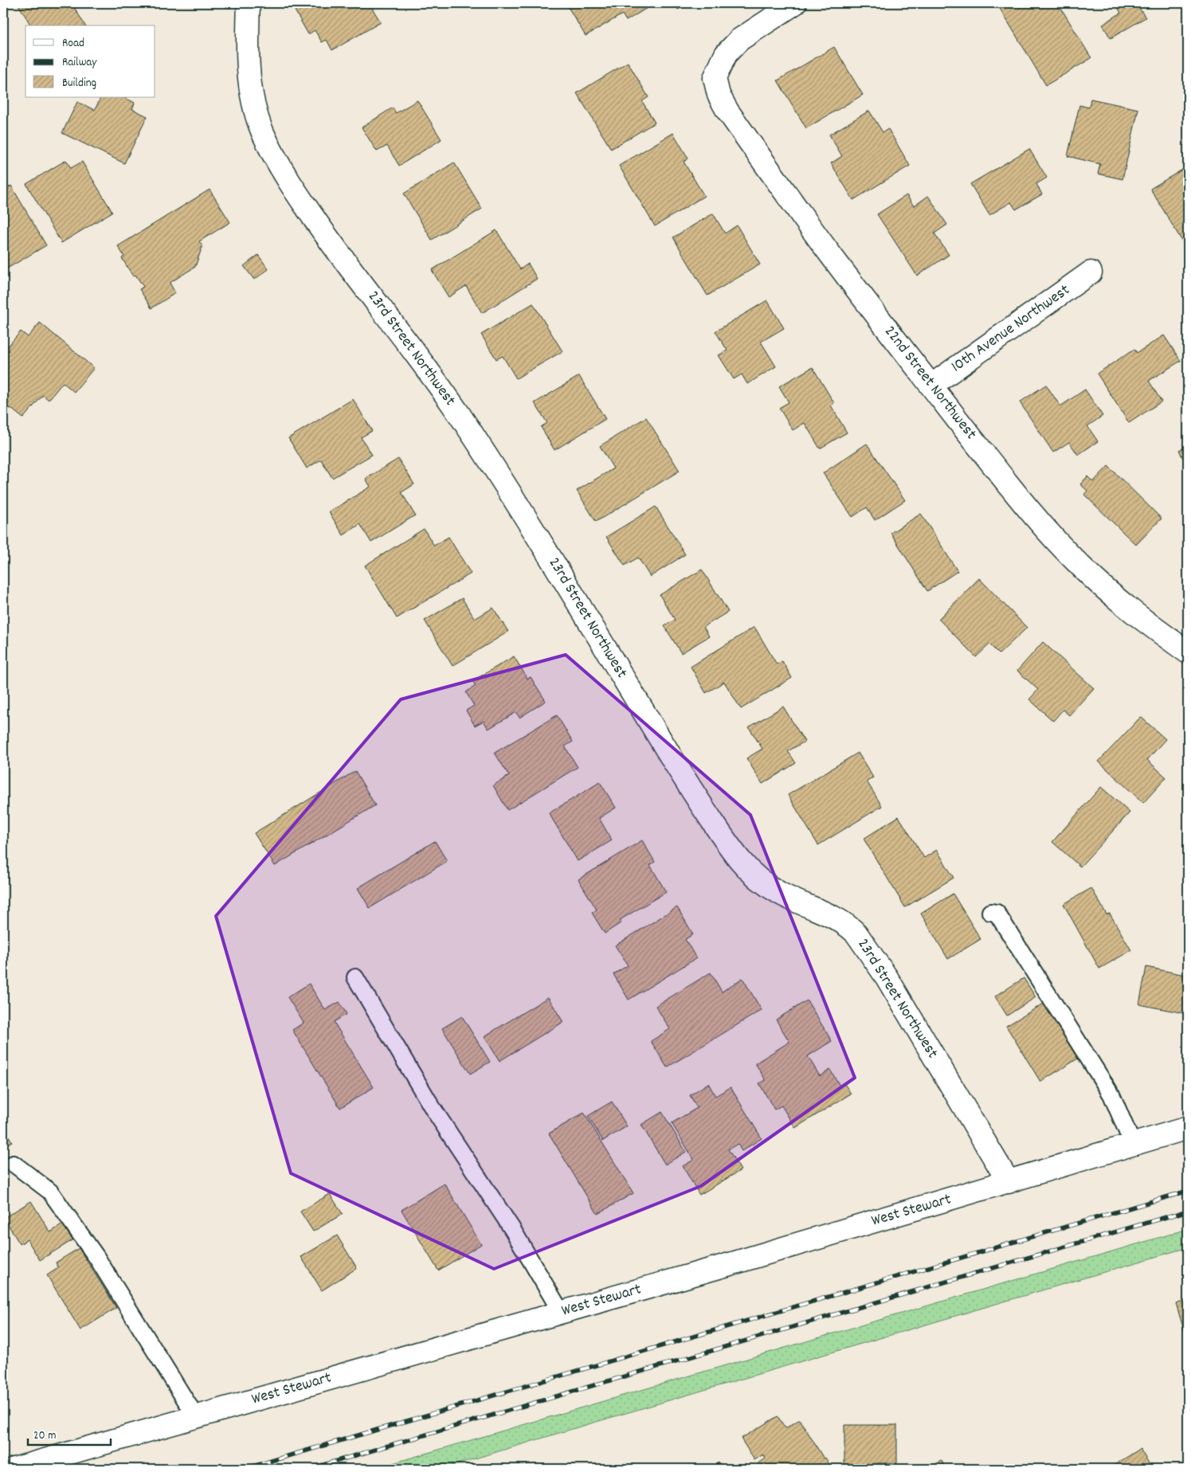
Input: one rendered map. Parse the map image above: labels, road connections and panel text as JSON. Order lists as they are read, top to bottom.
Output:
{
  "streets": {
    "street": [
      "10th Avenue Northwest",
      "23rd Street Northwest",
      "22nd Street Northwest",
      "West Stewart"
    ]
  },
  "crossings": [
    ["10th Avenue Northwest", "22nd Street Northwest"],
    ["23rd Street Northwest", "West Stewart"]
  ],
  "legend": ["Road", "Railway", "Building"],
  "scale_bar": "20 m"
}
